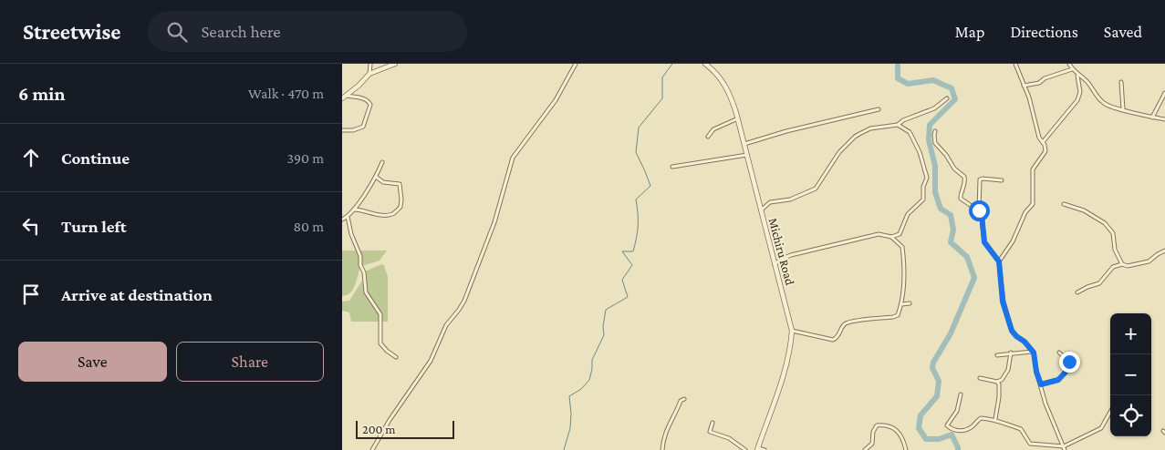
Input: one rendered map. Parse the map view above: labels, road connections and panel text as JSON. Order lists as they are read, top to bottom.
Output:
{
  "streets": {
    "street": ["Michiru Road"]
  },
  "scale_bar": "200 m",
  "page": {
    "header": "Streetwise",
    "search": "Search here",
    "nav": ["Map", "Directions", "Saved"],
    "heading": ["6 min", "Walk · 470 m"],
    "list": [
      ["Continue", "390 m"],
      ["Turn left", "80 m"],
      "Arrive at destination"
    ],
    "map_buttons": ["+", "−"],
    "buttons": ["Save", "Share"],
    "scale": "200 m"
  }
}
